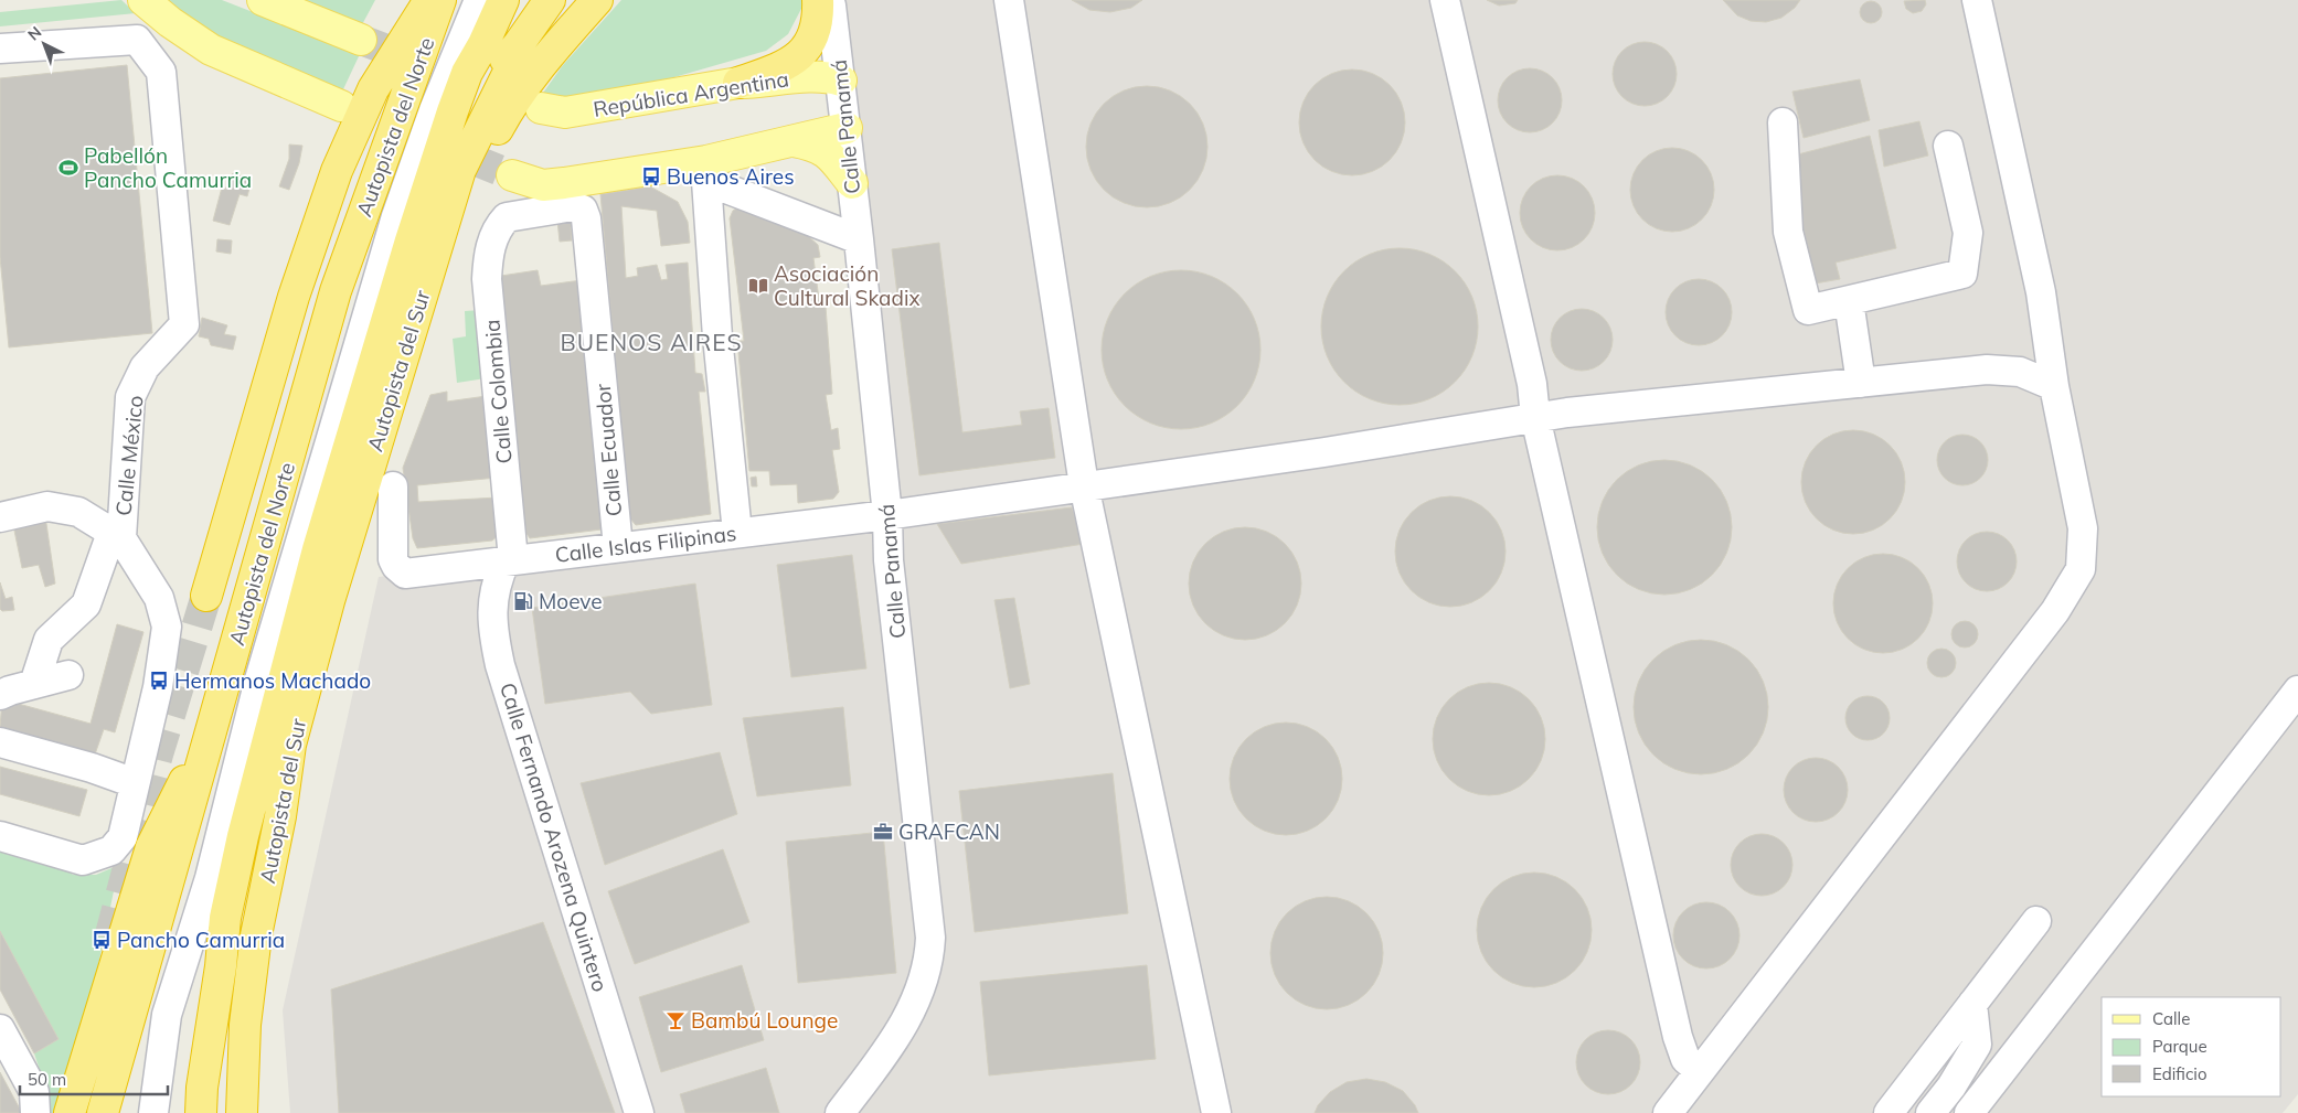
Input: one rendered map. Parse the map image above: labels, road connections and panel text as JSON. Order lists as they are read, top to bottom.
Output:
{
  "streets": {
    "highway": ["Autopista del Norte", "Autopista del Sur"],
    "main road": ["República Argentina"],
    "street": [
      "Calle Panamá",
      "Calle Colombia",
      "Calle Ecuador",
      "Calle México",
      "Calle Islas Filipinas",
      "Calle Fernando Arozena Quintero"
    ]
  },
  "crossings": [
    ["República Argentina", "Calle Panamá"],
    ["Calle Panamá", "Calle Islas Filipinas"],
    ["Calle Colombia", "Calle Ecuador"],
    ["Calle Colombia", "Calle Islas Filipinas"],
    ["Calle Colombia", "Calle Fernando Arozena Quintero"],
    ["Calle Ecuador", "Calle Islas Filipinas"],
    ["Calle Islas Filipinas", "Calle Fernando Arozena Quintero"]
  ],
  "districts": ["BUENOS AIRES"],
  "places": {
    "sports": ["Pabellón Pancho Camurria"],
    "bus stop": ["Buenos Aires", "Hermanos Machado", "Pancho Camurria"],
    "library": ["Asociación Cultural Skadix"],
    "fuel station": ["Moeve"],
    "office": ["GRAFCAN"],
    "bar": ["Bambú Lounge"]
  },
  "legend": ["Calle", "Parque", "Edificio"],
  "scale_bar": "50 m",
  "north": "top left"
}
